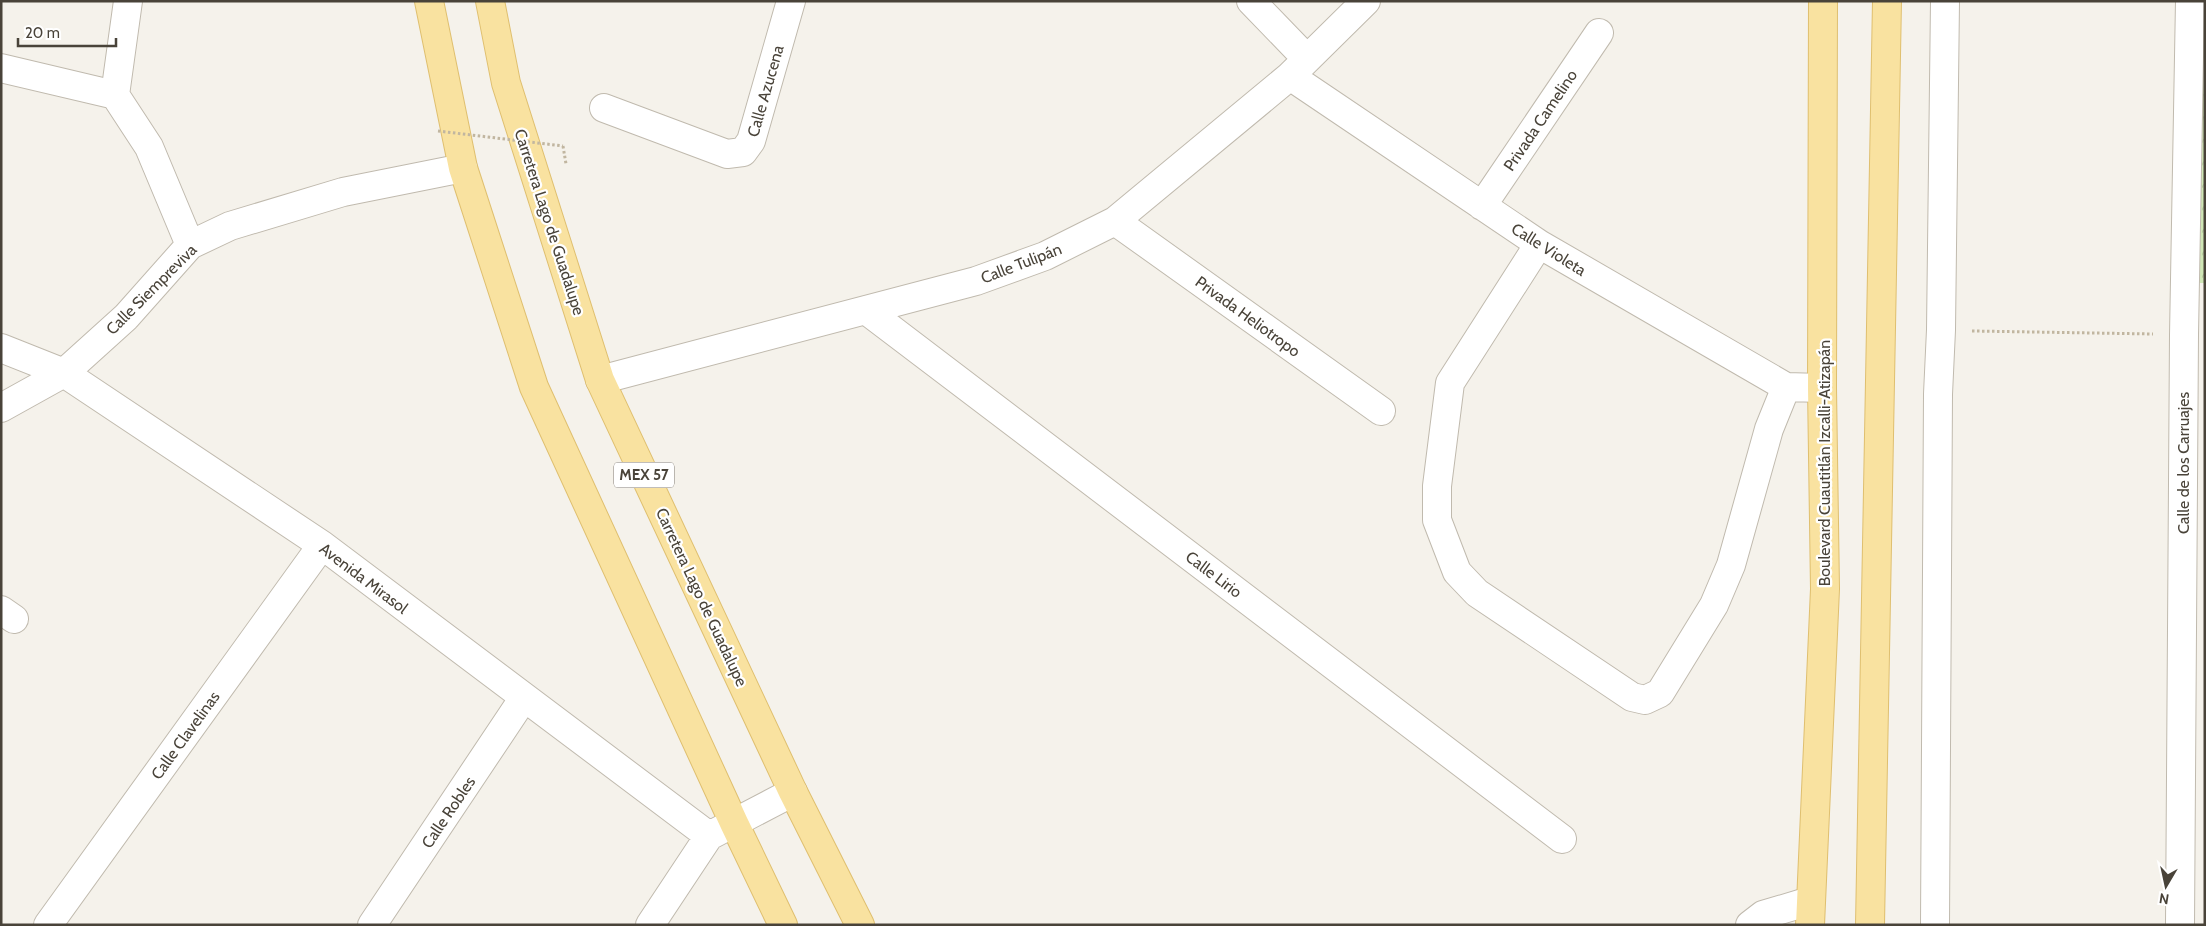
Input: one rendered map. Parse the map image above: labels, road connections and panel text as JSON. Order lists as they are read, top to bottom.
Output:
{
  "streets": {
    "main road": ["Carretera Lago de Guadalupe", "Boulevard Cuautitlán Izcalli-Atizapán", "MEX 57"],
    "street": [
      "Calle Azucena",
      "Privada Camelino",
      "Calle Violeta",
      "Calle Tulipán",
      "Calle Siempreviva",
      "Privada Heliotropo",
      "Calle de los Carruajes",
      "Calle Lirio",
      "Avenida Mirasol",
      "Calle Clavelinas",
      "Calle Robles"
    ]
  },
  "crossings": [
    ["Privada Camelino", "Calle Violeta"],
    ["Carretera Lago de Guadalupe", "Calle Tulipán"],
    ["Calle Violeta", "Calle Tulipán"],
    ["Calle Tulipán", "Privada Heliotropo"],
    ["Calle Tulipán", "Calle Lirio"],
    ["Calle Siempreviva", "Avenida Mirasol"],
    ["Avenida Mirasol", "Calle Clavelinas"],
    ["Avenida Mirasol", "Calle Robles"]
  ],
  "scale_bar": "20 m",
  "north": "bottom"
}
